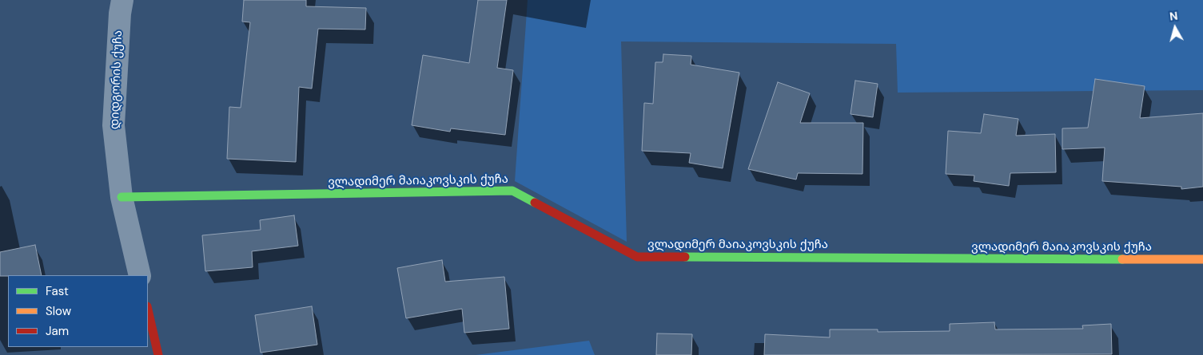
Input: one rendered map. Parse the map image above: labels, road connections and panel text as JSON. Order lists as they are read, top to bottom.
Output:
{
  "streets": {
    "street": ["დიდგორის ქუჩა", "ვლადიმერ მაიაკოვსკის ქუჩა"]
  },
  "crossings": [
    ["დიდგორის ქუჩა", "ვლადიმერ მაიაკოვსკის ქუჩა"]
  ],
  "legend": ["Fast", "Slow", "Jam"],
  "north": "top"
}
